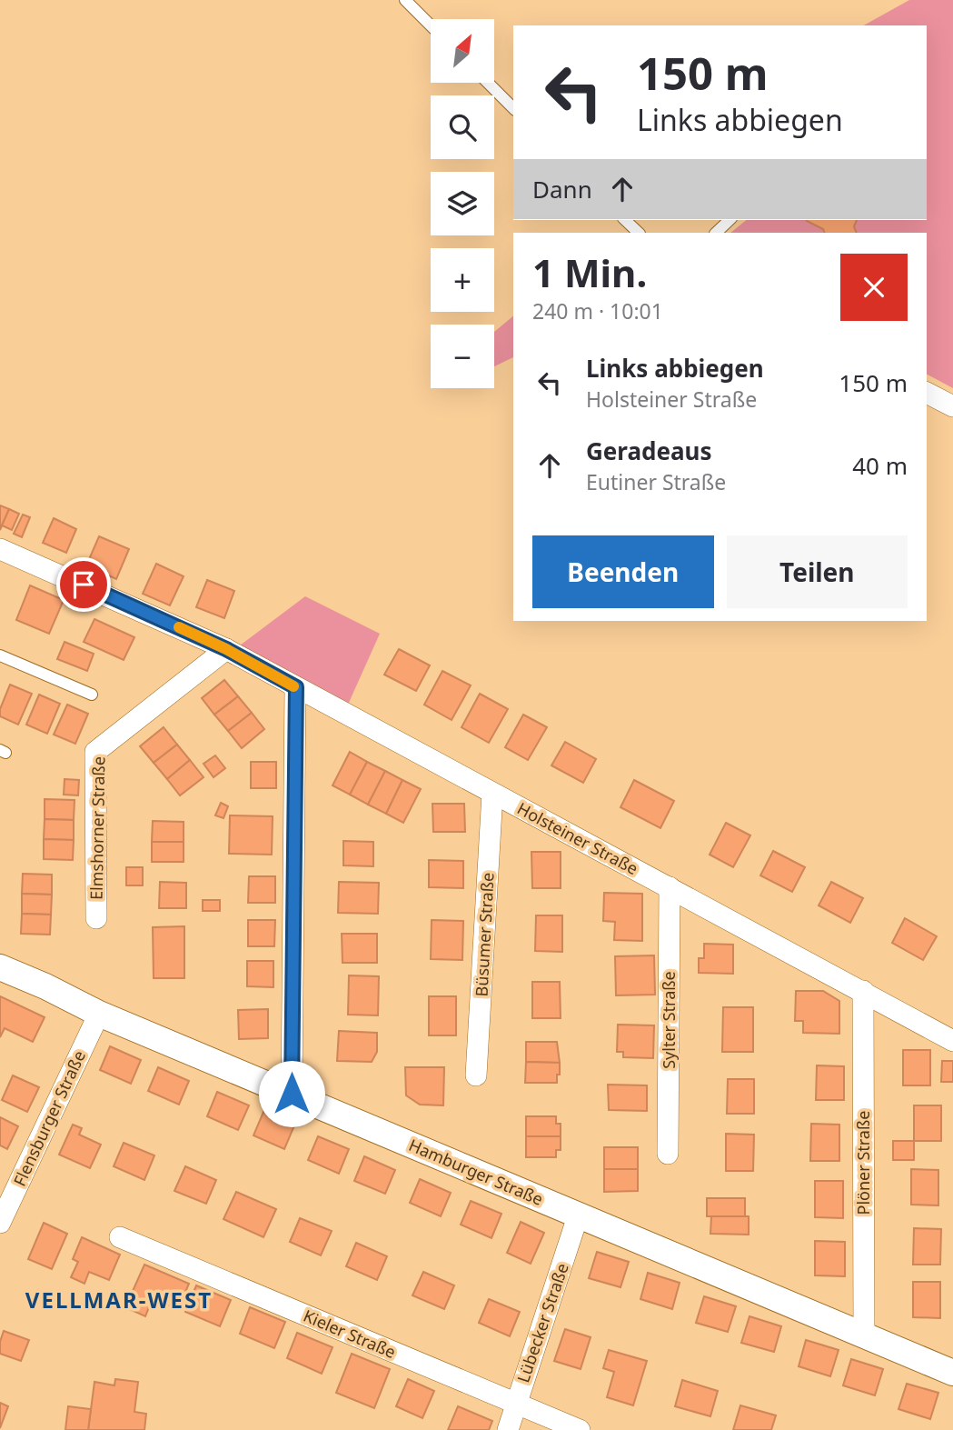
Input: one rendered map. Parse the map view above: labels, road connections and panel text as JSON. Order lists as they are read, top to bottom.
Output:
{
  "streets": {
    "street": [
      "Elmshorner Straße",
      "Holsteiner Straße",
      "Büsumer Straße",
      "Sylter Straße",
      "Flensburger Straße",
      "Plöner Straße",
      "Hamburger Straße",
      "Lübecker Straße",
      "Kieler Straße"
    ]
  },
  "crossings": [
    ["Elmshorner Straße", "Holsteiner Straße"],
    ["Holsteiner Straße", "Büsumer Straße"],
    ["Holsteiner Straße", "Sylter Straße"],
    ["Holsteiner Straße", "Plöner Straße"],
    ["Flensburger Straße", "Hamburger Straße"],
    ["Plöner Straße", "Hamburger Straße"],
    ["Hamburger Straße", "Lübecker Straße"],
    ["Lübecker Straße", "Kieler Straße"]
  ],
  "districts": ["VELLMAR-WEST"],
  "north": "top right",
  "page": {
    "map_buttons": ["+", "−"],
    "turn": ["150 m", "Links abbiegen"],
    "then": "Dann",
    "heading": ["1 Min.", "240 m · 10:01"],
    "list": [
      {
        "name": "Links abbiegen",
        "note": "Holsteiner Straße",
        "value": "150 m"
      },
      {
        "name": "Geradeaus",
        "note": "Eutiner Straße",
        "value": "40 m"
      }
    ],
    "buttons": ["Beenden", "Teilen"]
  }
}
